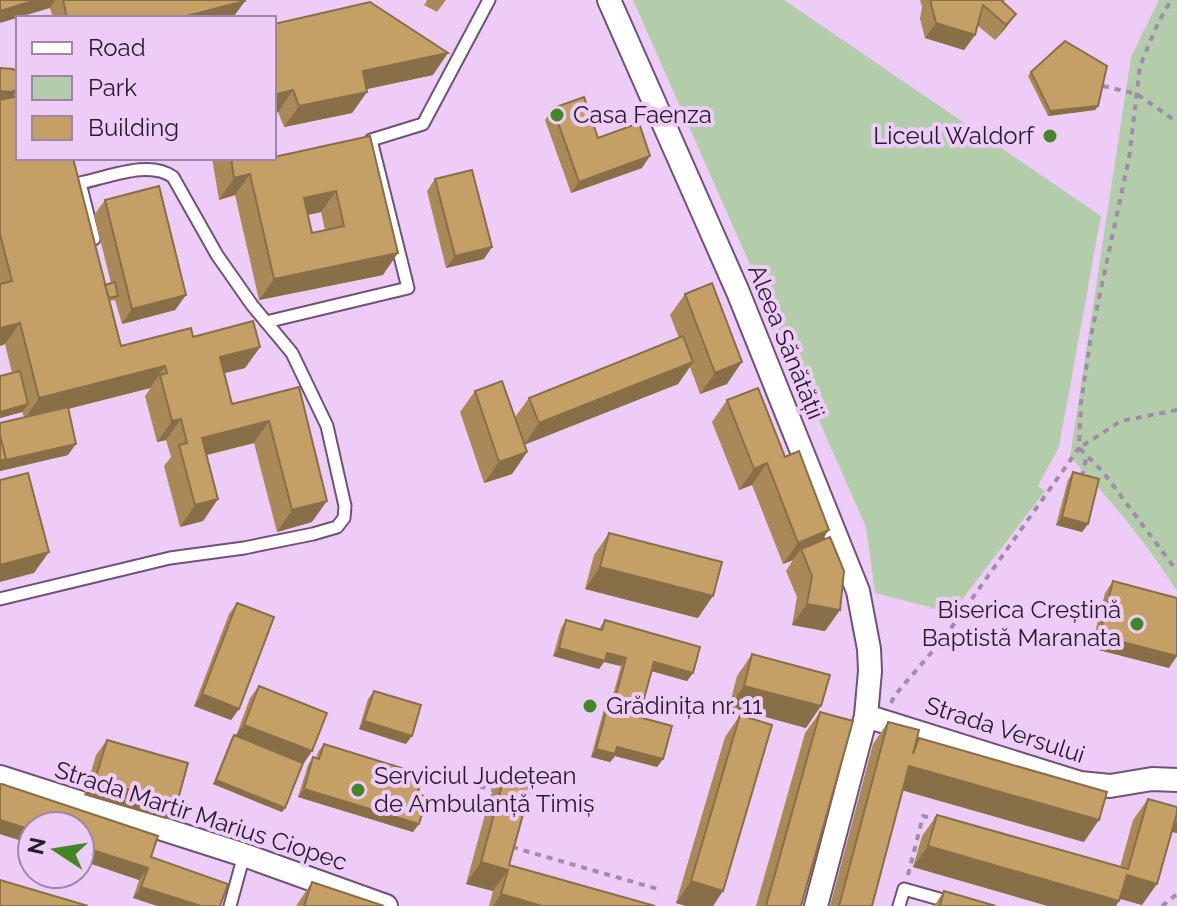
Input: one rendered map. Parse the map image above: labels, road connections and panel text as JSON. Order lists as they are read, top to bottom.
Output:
{
  "streets": {
    "street": ["Aleea Sănătății", "Strada Versului", "Strada Martir Marius Ciopec"]
  },
  "crossings": [
    ["Aleea Sănătății", "Strada Versului"]
  ],
  "places": [
    "Casa Faenza",
    "Liceul Waldorf",
    "Biserica Creștină Baptistă Maranata",
    "Grădinița nr. 11",
    "Serviciul Județean de Ambulanță Timiș"
  ],
  "legend": ["Road", "Park", "Building"],
  "north": "left"
}
